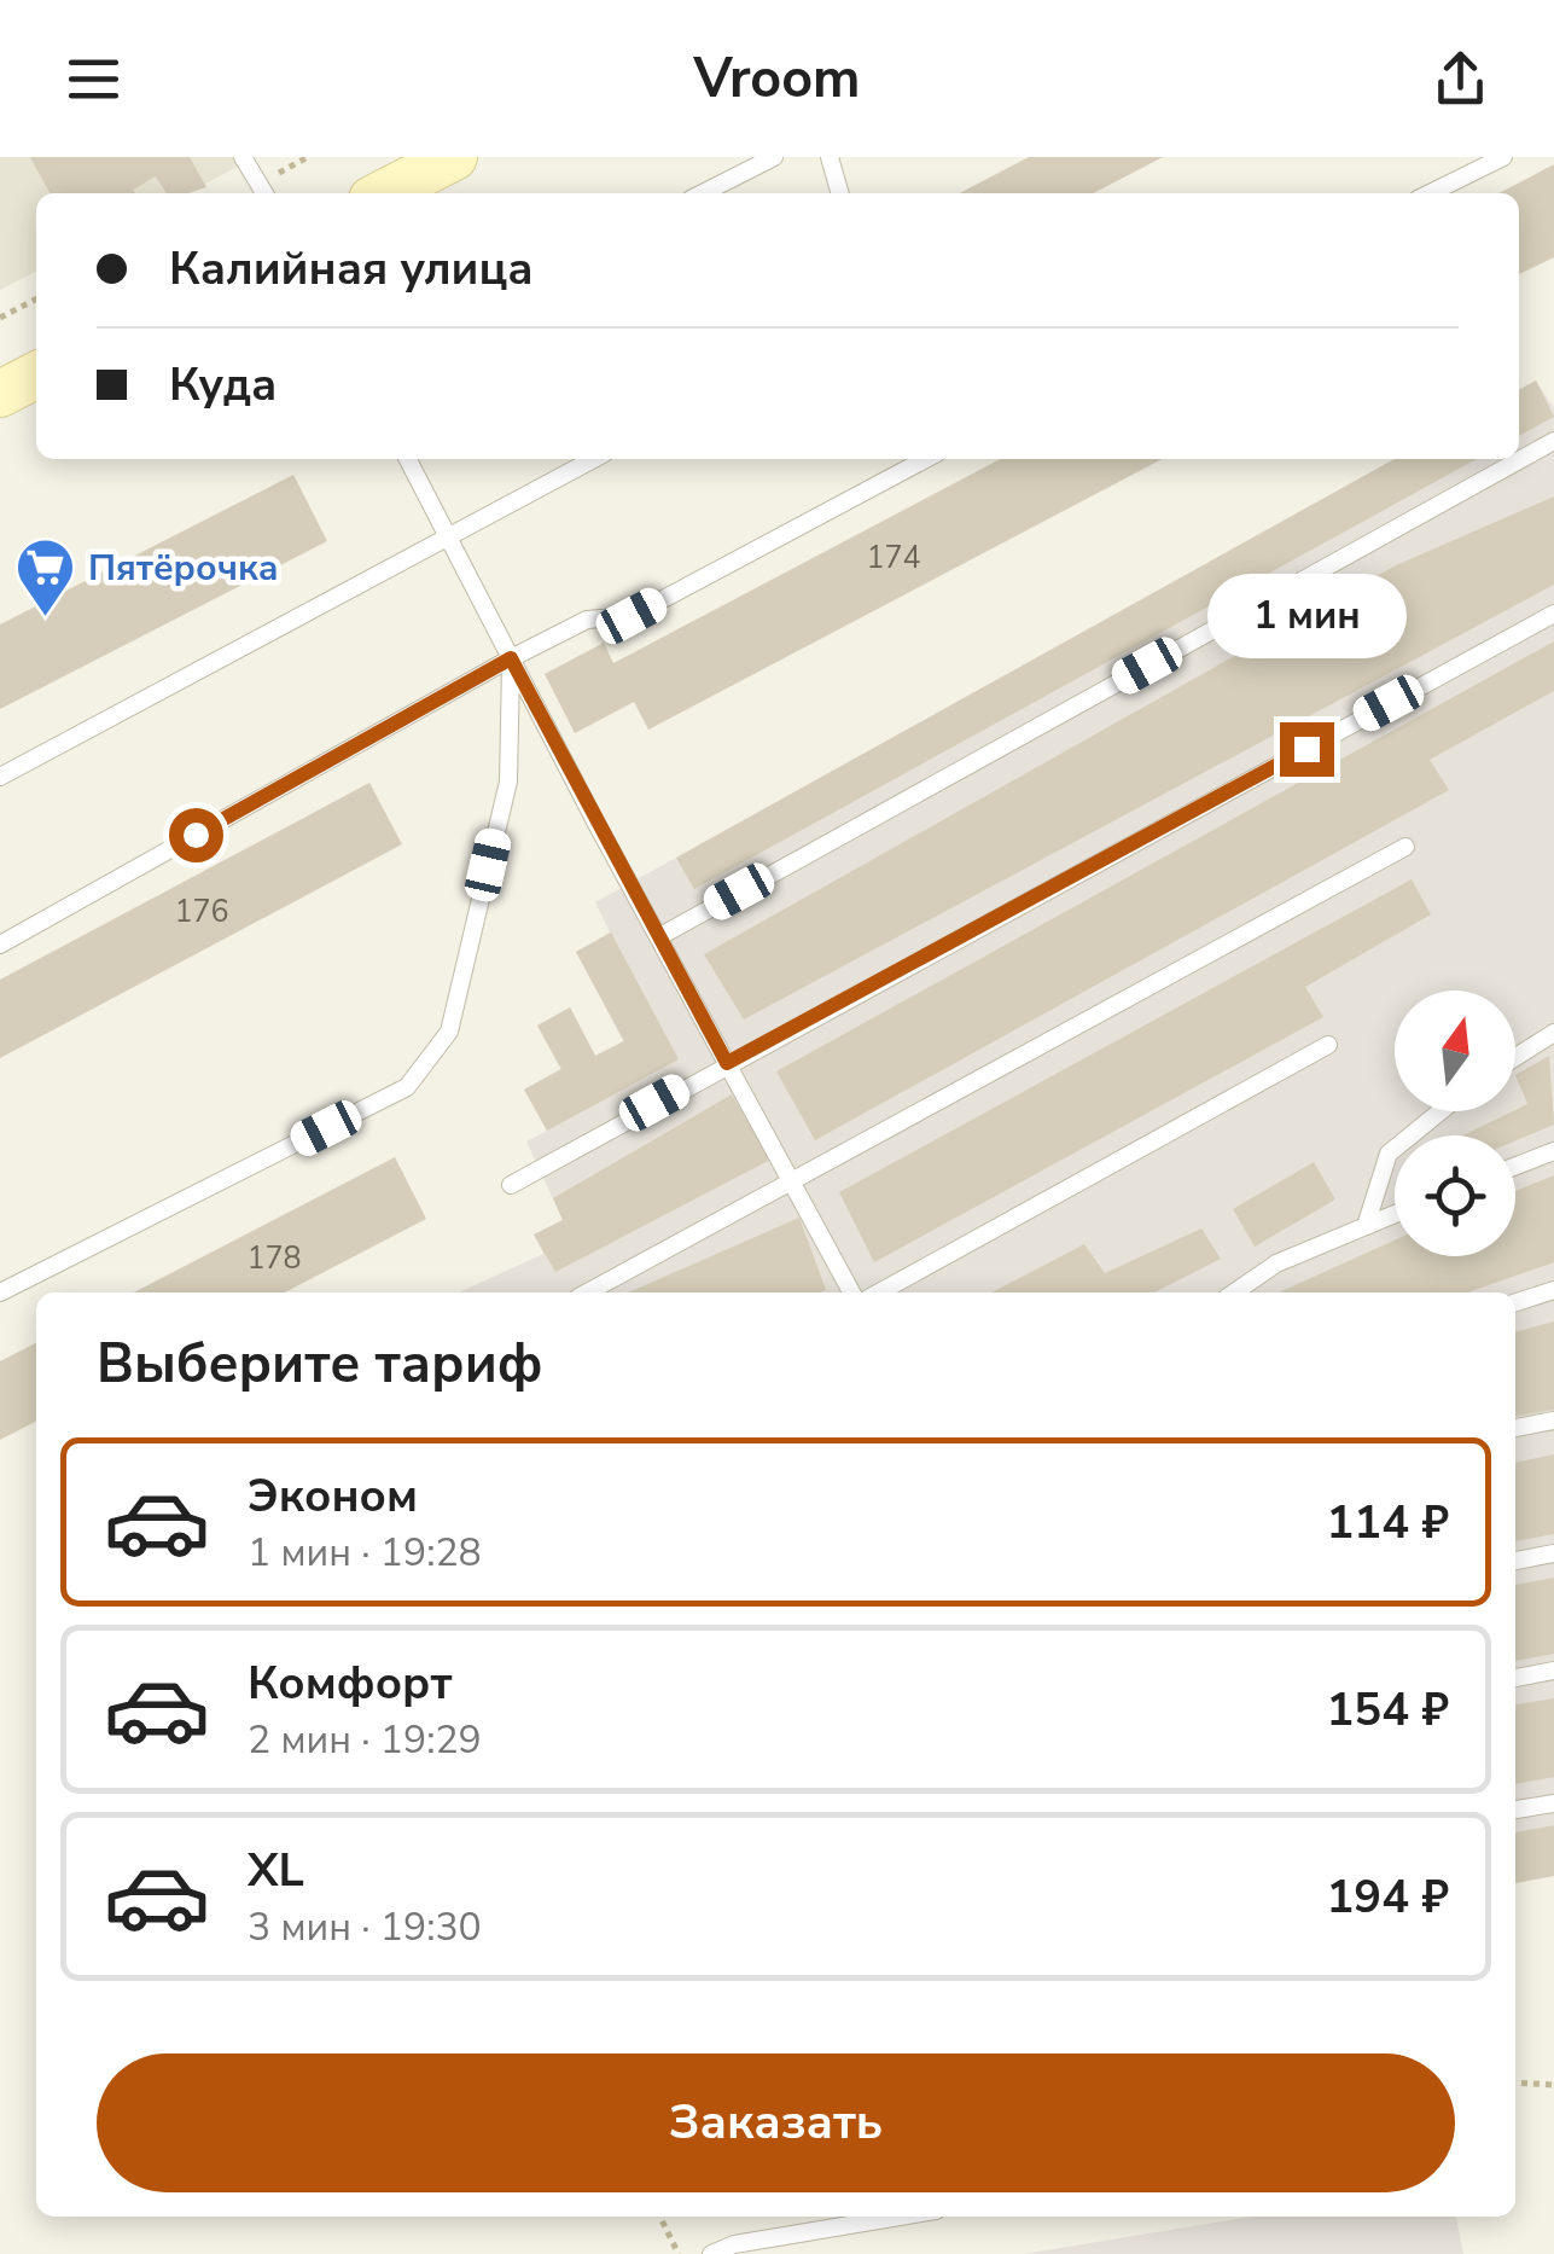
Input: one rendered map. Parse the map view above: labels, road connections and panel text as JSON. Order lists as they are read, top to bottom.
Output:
{
  "places": {
    "supermarket": ["Пятёрочка"]
  },
  "house_numbers": ["174", "176", "178"],
  "north": "top",
  "page": {
    "header": "Vroom",
    "banner": ["Калийная улица", "Куда"],
    "bubble": "1 мин",
    "heading": "Выберите тариф",
    "list": [
      {
        "name": "Эконом",
        "note": "1 мин · 19:28",
        "value": "114 ₽"
      },
      {
        "name": "Комфорт",
        "note": "2 мин · 19:29",
        "value": "154 ₽"
      },
      {
        "name": "XL",
        "note": "3 мин · 19:30",
        "value": "194 ₽"
      }
    ],
    "buttons": "Заказать"
  }
}
